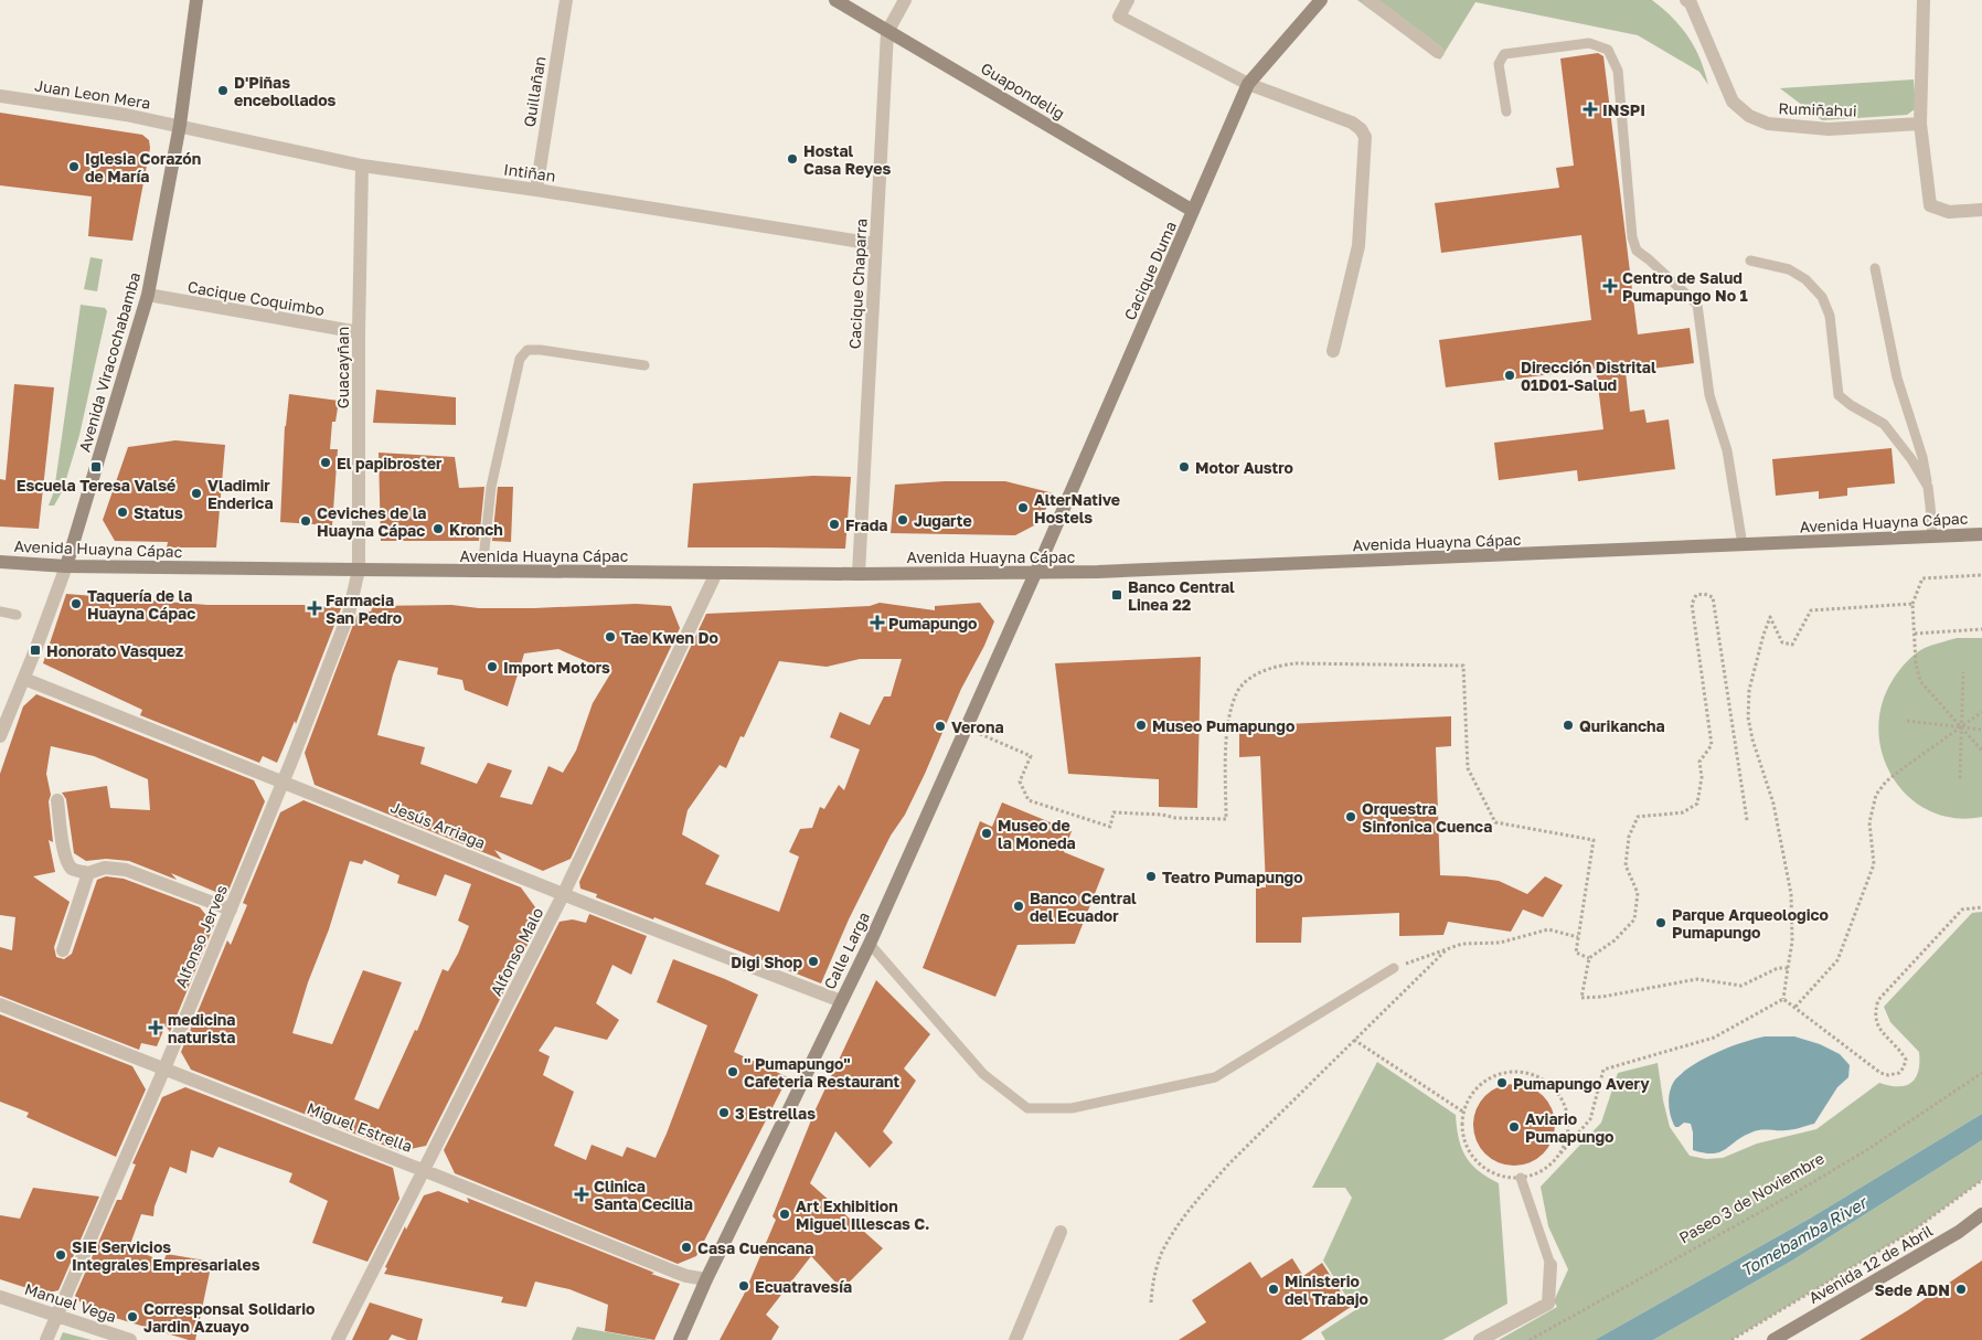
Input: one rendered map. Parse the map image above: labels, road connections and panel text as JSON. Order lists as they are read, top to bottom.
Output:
{
  "streets": {
    "street": [
      "Guapondelig",
      "Quillañan",
      "Juan Leon Mera",
      "Rumiñahui",
      "Intiñan",
      "Cacique Duma",
      "Cacique Chaparra",
      "Cacique Coquimbo",
      "Avenida Viracochabamba",
      "Guacayñan",
      "Avenida Huayna Cápac",
      "Jesús Arriaga",
      "Alfonso Jerves",
      "Calle Larga",
      "Alfonso Malo",
      "Miguel Estrella",
      "Avenida 12 de Abril",
      "Manuel Vega"
    ],
    "path": ["Paseo 3 de Noviembre"]
  },
  "crossings": [
    ["Guapondelig", "Cacique Duma"],
    ["Guapondelig", "Cacique Chaparra"],
    ["Quillañan", "Intiñan"],
    ["Juan Leon Mera", "Intiñan"],
    ["Juan Leon Mera", "Avenida Viracochabamba"],
    ["Intiñan", "Cacique Chaparra"],
    ["Intiñan", "Avenida Viracochabamba"],
    ["Intiñan", "Guacayñan"],
    ["Cacique Duma", "Avenida Huayna Cápac"],
    ["Cacique Duma", "Calle Larga"],
    ["Cacique Chaparra", "Avenida Huayna Cápac"],
    ["Cacique Coquimbo", "Avenida Viracochabamba"],
    ["Cacique Coquimbo", "Guacayñan"],
    ["Avenida Viracochabamba", "Avenida Huayna Cápac"],
    ["Guacayñan", "Avenida Huayna Cápac"],
    ["Guacayñan", "Alfonso Jerves"],
    ["Avenida Huayna Cápac", "Alfonso Jerves"],
    ["Avenida Huayna Cápac", "Calle Larga"],
    ["Avenida Huayna Cápac", "Alfonso Malo"],
    ["Jesús Arriaga", "Alfonso Jerves"],
    ["Jesús Arriaga", "Calle Larga"],
    ["Jesús Arriaga", "Alfonso Malo"],
    ["Alfonso Jerves", "Miguel Estrella"],
    ["Alfonso Jerves", "Manuel Vega"],
    ["Calle Larga", "Miguel Estrella"],
    ["Alfonso Malo", "Miguel Estrella"]
  ],
  "water": ["Tomebamba River"],
  "places": {
    "other": [
      "D'Piñas encebollados",
      "Hostal Casa Reyes",
      "Iglesia Corazón de María",
      "Dirección Distrital 01D01-Salud",
      "El papibroster",
      "Motor Austro",
      "Vladimir Enderica",
      "AlterNative Hostels",
      "Status",
      "Jugarte",
      "Ceviches de la Huayna Cápac",
      "Frada",
      "Kronch",
      "Taquería de la Huayna Cápac",
      "Tae Kwen Do",
      "Import Motors",
      "Museo Pumapungo",
      "Qurikancha",
      "Verona",
      "Orquestra Sinfonica Cuenca",
      "Museo de la Moneda",
      "Teatro Pumapungo",
      "Banco Central del Ecuador",
      "Parque Arqueologico Pumapungo",
      "Digi Shop",
      "\" Pumapungo\" Cafeteria Restaurant",
      "Pumapungo Avery",
      "3 Estrellas",
      "Aviario Pumapungo",
      "Art Exhibition Miguel Illescas C.",
      "Casa Cuencana",
      "SIE Servicios Integrales Empresariales",
      "Ecuatravesía",
      "Ministerio del Trabajo",
      "Sede ADN",
      "Corresponsal Solidario Jardin Azuayo"
    ],
    "health": [
      "INSPI",
      "Centro de Salud Pumapungo No 1",
      "Farmacia San Pedro",
      "Pumapungo",
      "medicina naturista",
      "Clinica Santa Cecilia"
    ],
    "transit": ["Escuela Teresa Valsé", "Banco Central Linea 22", "Honorato Vasquez"]
  }
}
